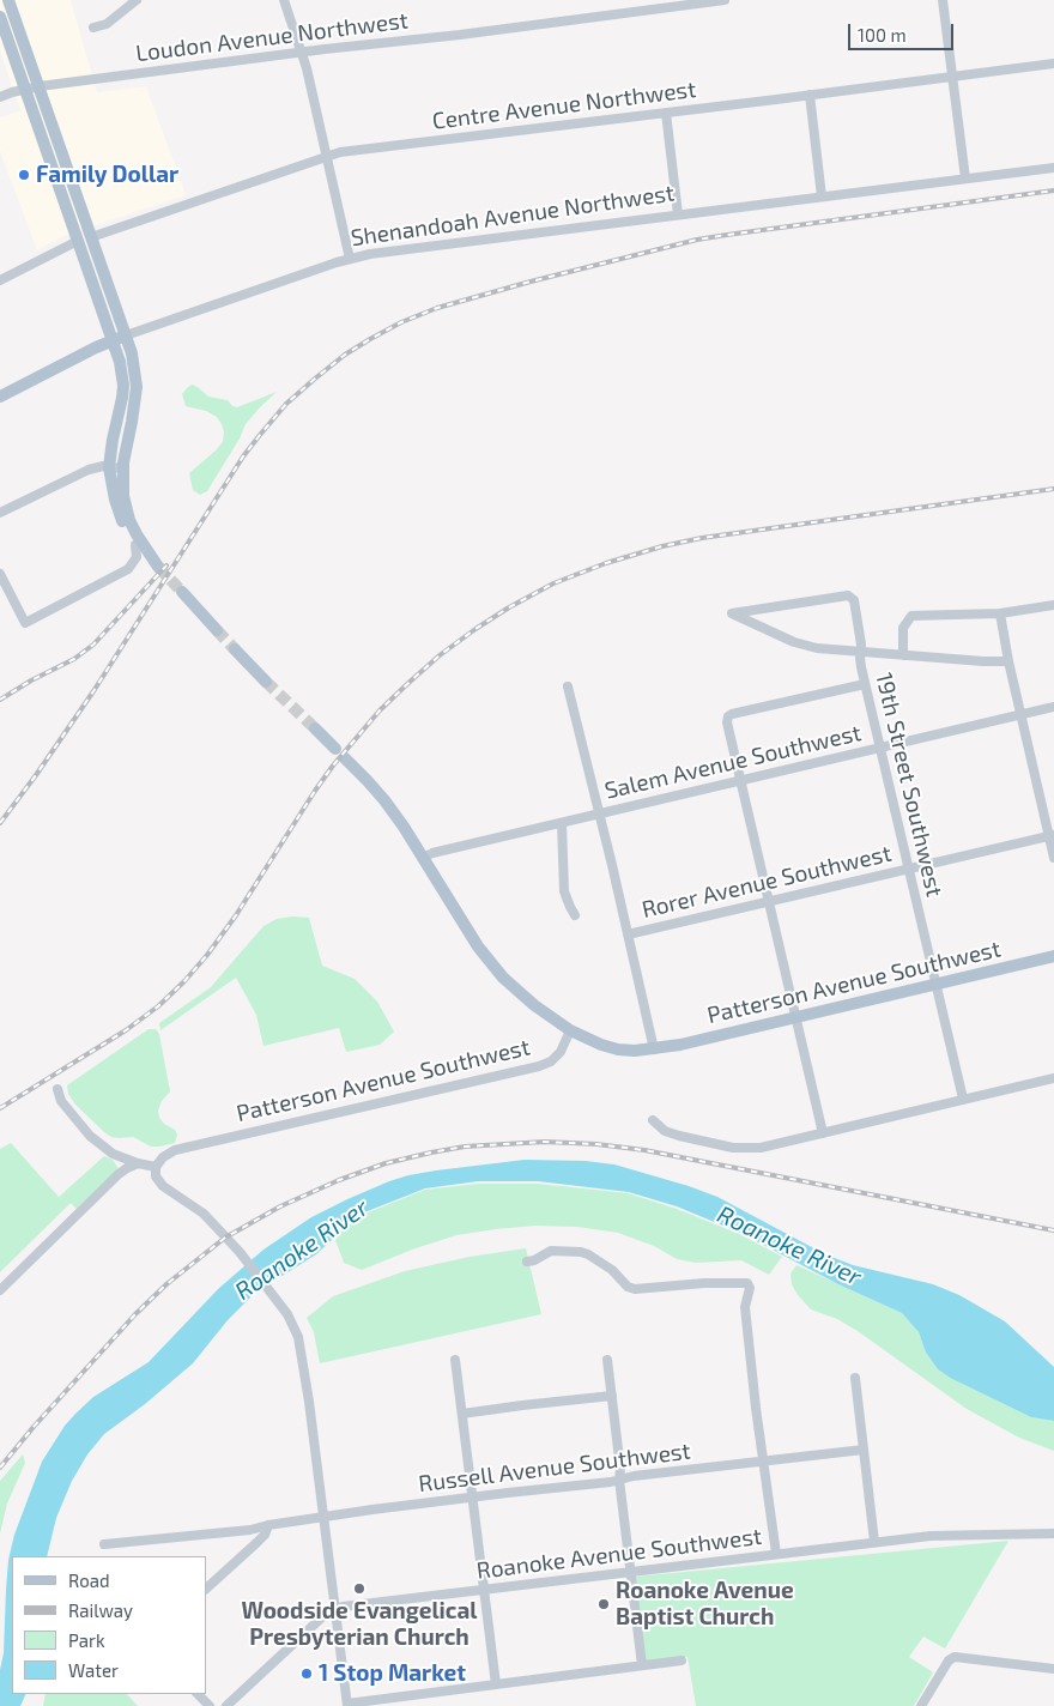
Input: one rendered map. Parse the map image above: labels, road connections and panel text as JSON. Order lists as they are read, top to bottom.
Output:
{
  "streets": {
    "main road": ["Shenandoah Avenue Northwest", "Patterson Avenue Southwest"],
    "street": [
      "Loudon Avenue Northwest",
      "Centre Avenue Northwest",
      "Salem Avenue Southwest",
      "19th Street Southwest",
      "Rorer Avenue Southwest",
      "Russell Avenue Southwest",
      "Roanoke Avenue Southwest"
    ]
  },
  "crossings": [
    ["Salem Avenue Southwest", "19th Street Southwest"],
    ["19th Street Southwest", "Rorer Avenue Southwest"],
    ["19th Street Southwest", "Patterson Avenue Southwest"]
  ],
  "water": ["Roanoke River"],
  "places": [
    "Family Dollar",
    "Woodside Evangelical Presbyterian Church",
    "Roanoke Avenue Baptist Church",
    "1 Stop Market"
  ],
  "legend": [
    "Road",
    "Railway",
    "Park",
    "Water"
  ],
  "scale_bar": "100 m"
}
